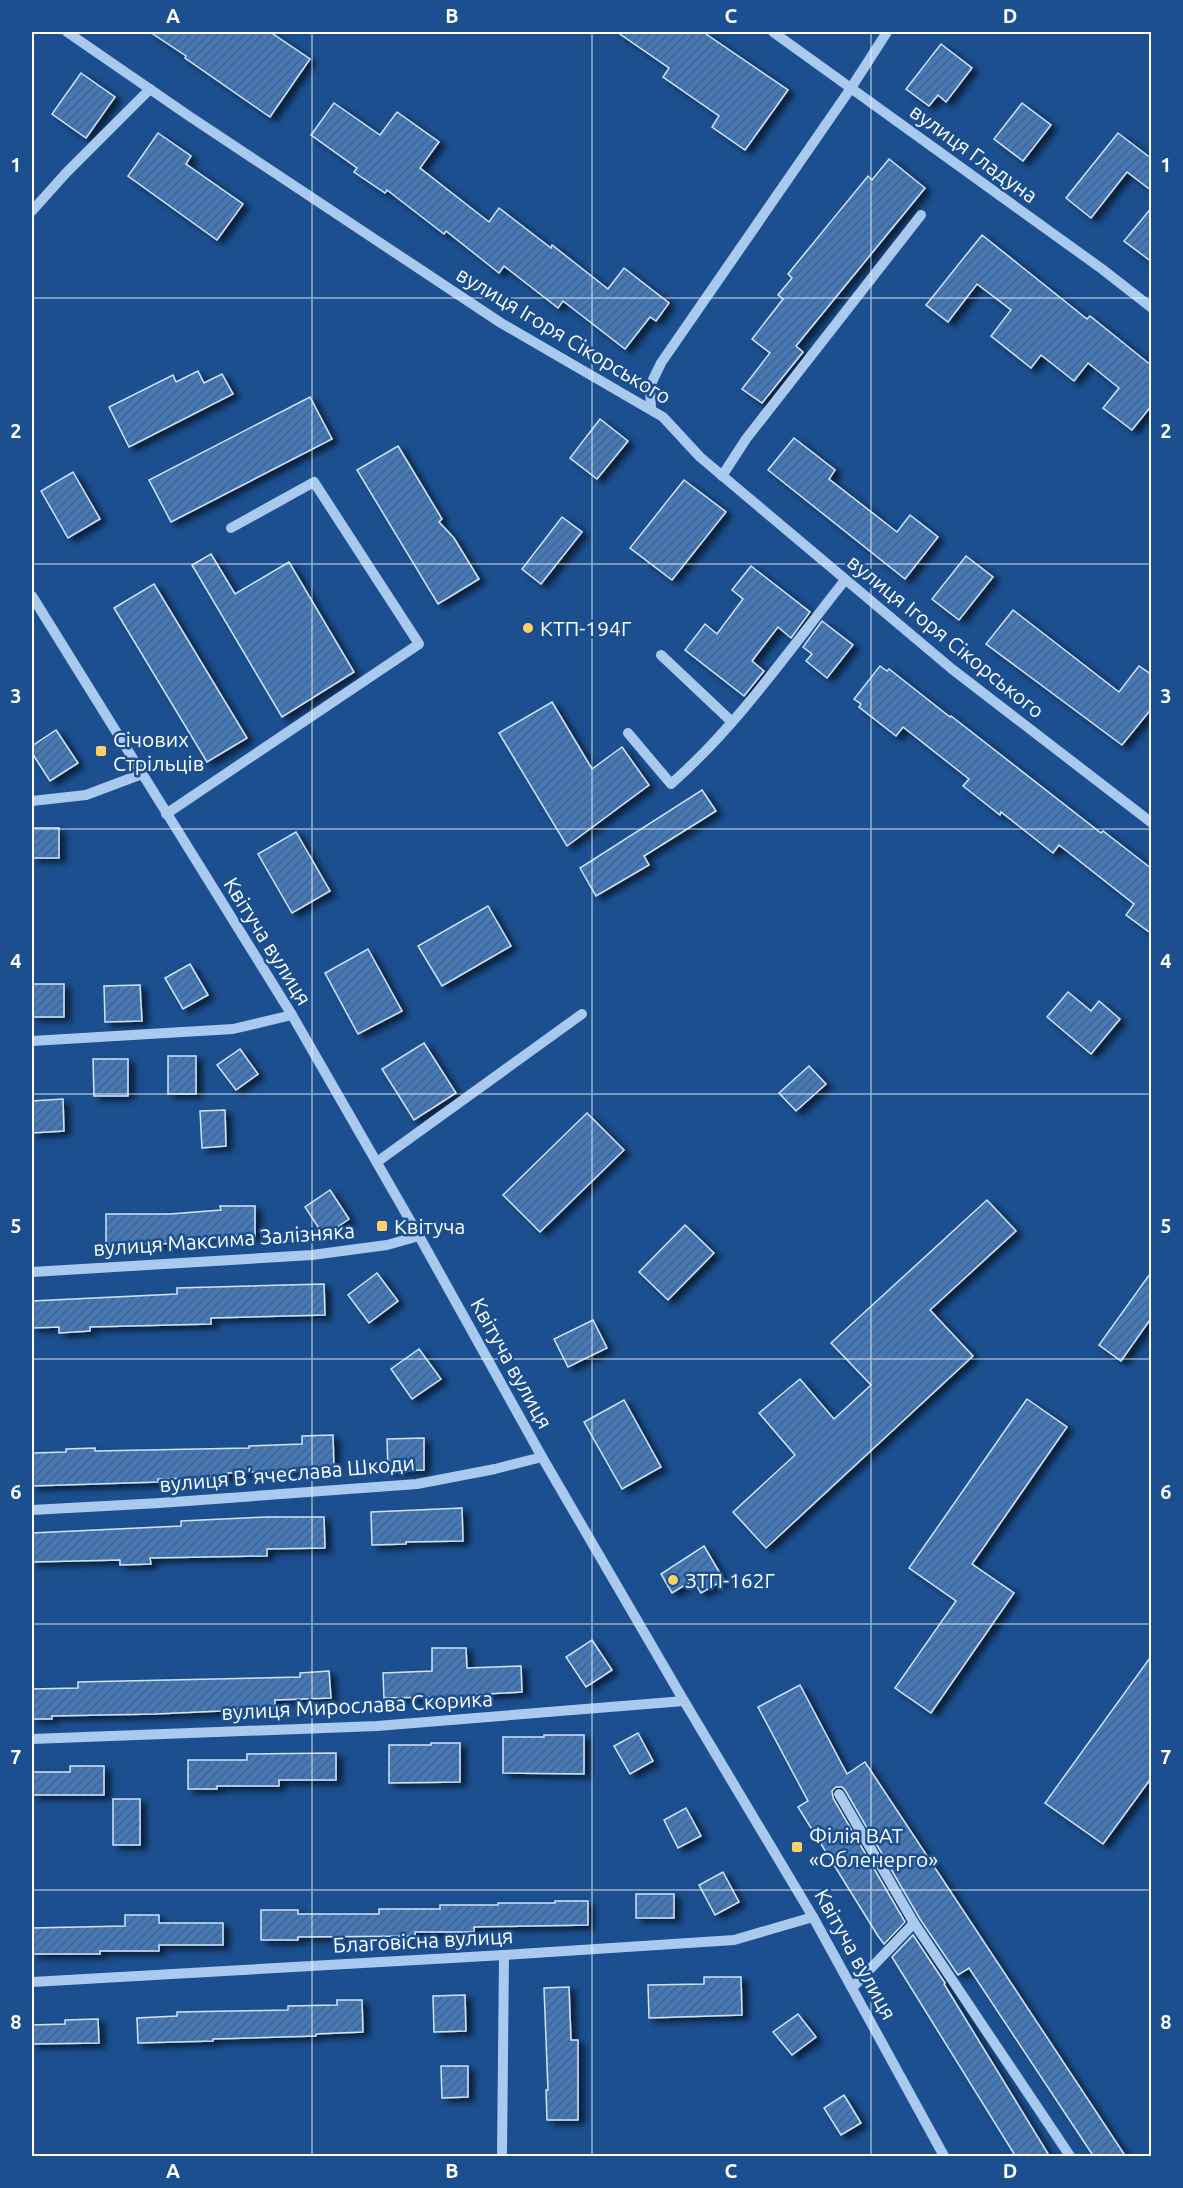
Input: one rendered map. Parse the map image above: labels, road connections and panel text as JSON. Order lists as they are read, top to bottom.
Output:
{
  "streets": {
    "street": [
      "вулиця Гладуна",
      "вулиця Ігоря Сікорського",
      "Квітуча вулиця",
      "вулиця Максима Залізняка",
      "вулиця Вʼячеслава Шкоди",
      "вулиця Мирослава Скорика",
      "Благовісна вулиця"
    ]
  },
  "crossings": [
    ["Квітуча вулиця", "вулиця Максима Залізняка"],
    ["Квітуча вулиця", "вулиця Вʼячеслава Шкоди"],
    ["Квітуча вулиця", "вулиця Мирослава Скорика"],
    ["Квітуча вулиця", "Благовісна вулиця"]
  ],
  "places": {
    "other": ["КТП-194Г", "ЗТП-162Г"],
    "transit": ["Січових Стрільців", "Квітуча", "Філія ВАТ «Обленерго»"]
  },
  "grid": {
    "columns": [
      "A",
      "B",
      "C",
      "D"
    ],
    "rows": [
      "1",
      "2",
      "3",
      "4",
      "5",
      "6",
      "7",
      "8"
    ]
  }
}
